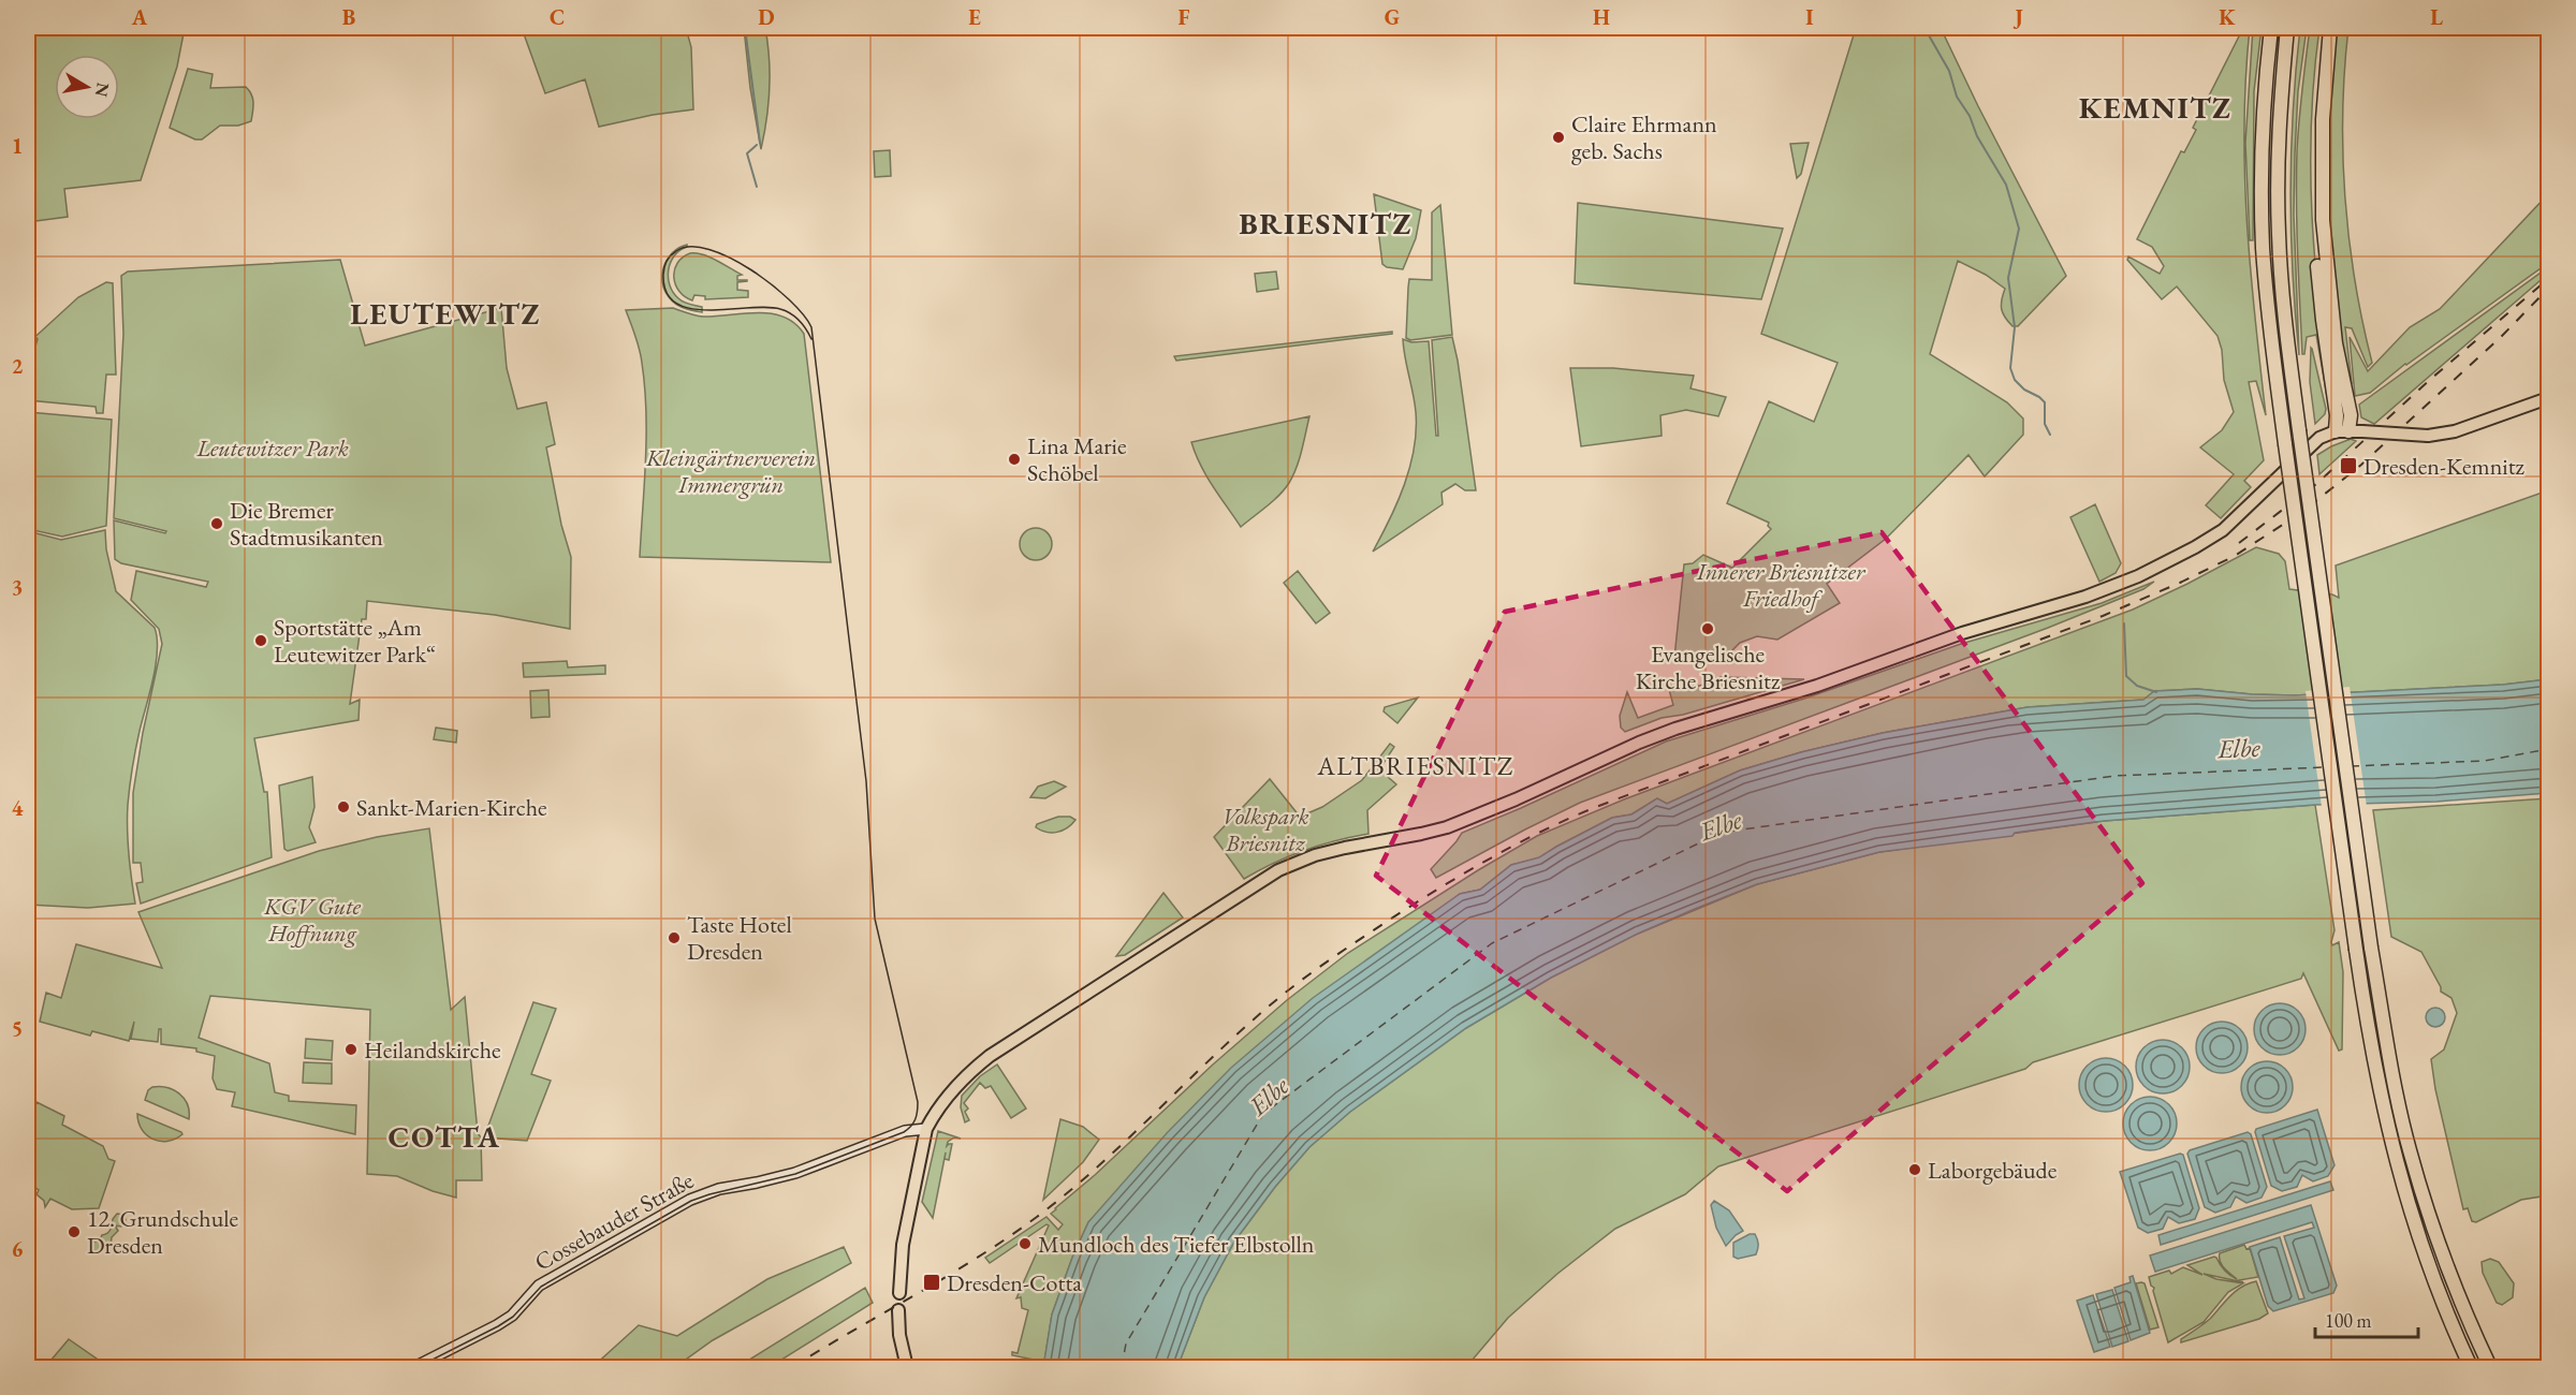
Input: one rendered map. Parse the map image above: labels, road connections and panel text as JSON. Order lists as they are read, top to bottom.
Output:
{
  "streets": {
    "main road": ["Cossebauder Straße"]
  },
  "districts": [
    "KEMNITZ",
    "BRIESNITZ",
    "LEUTEWITZ",
    "ALTBRIESNITZ",
    "COTTA"
  ],
  "water": ["Elbe"],
  "parks": [
    "Leutewitzer Park",
    "Kleingärtnerverein Immergrün",
    "Innerer Briesnitzer Friedhof",
    "Volkspark Briesnitz",
    "KGV Gute Hoffnung"
  ],
  "places": {
    "other": [
      "Claire Ehrmann geb. Sachs",
      "Lina Marie Schöbel",
      "Die Bremer Stadtmusikanten",
      "Evangelische Kirche Briesnitz",
      "Sportstätte „Am Leutewitzer Park“",
      "Sankt-Marien-Kirche",
      "Taste Hotel Dresden",
      "Heilandskirche",
      "Laborgebäude",
      "12. Grundschule Dresden",
      "Mundloch des Tiefer Elbstolln"
    ],
    "transit": ["Dresden-Kemnitz", "Dresden-Cotta"]
  },
  "scale_bar": "100 m",
  "north": "right",
  "grid": {
    "columns": [
      "A",
      "B",
      "C",
      "D",
      "E",
      "F",
      "G",
      "H",
      "I",
      "J",
      "K",
      "L"
    ],
    "rows": [
      "1",
      "2",
      "3",
      "4",
      "5",
      "6"
    ]
  }
}
